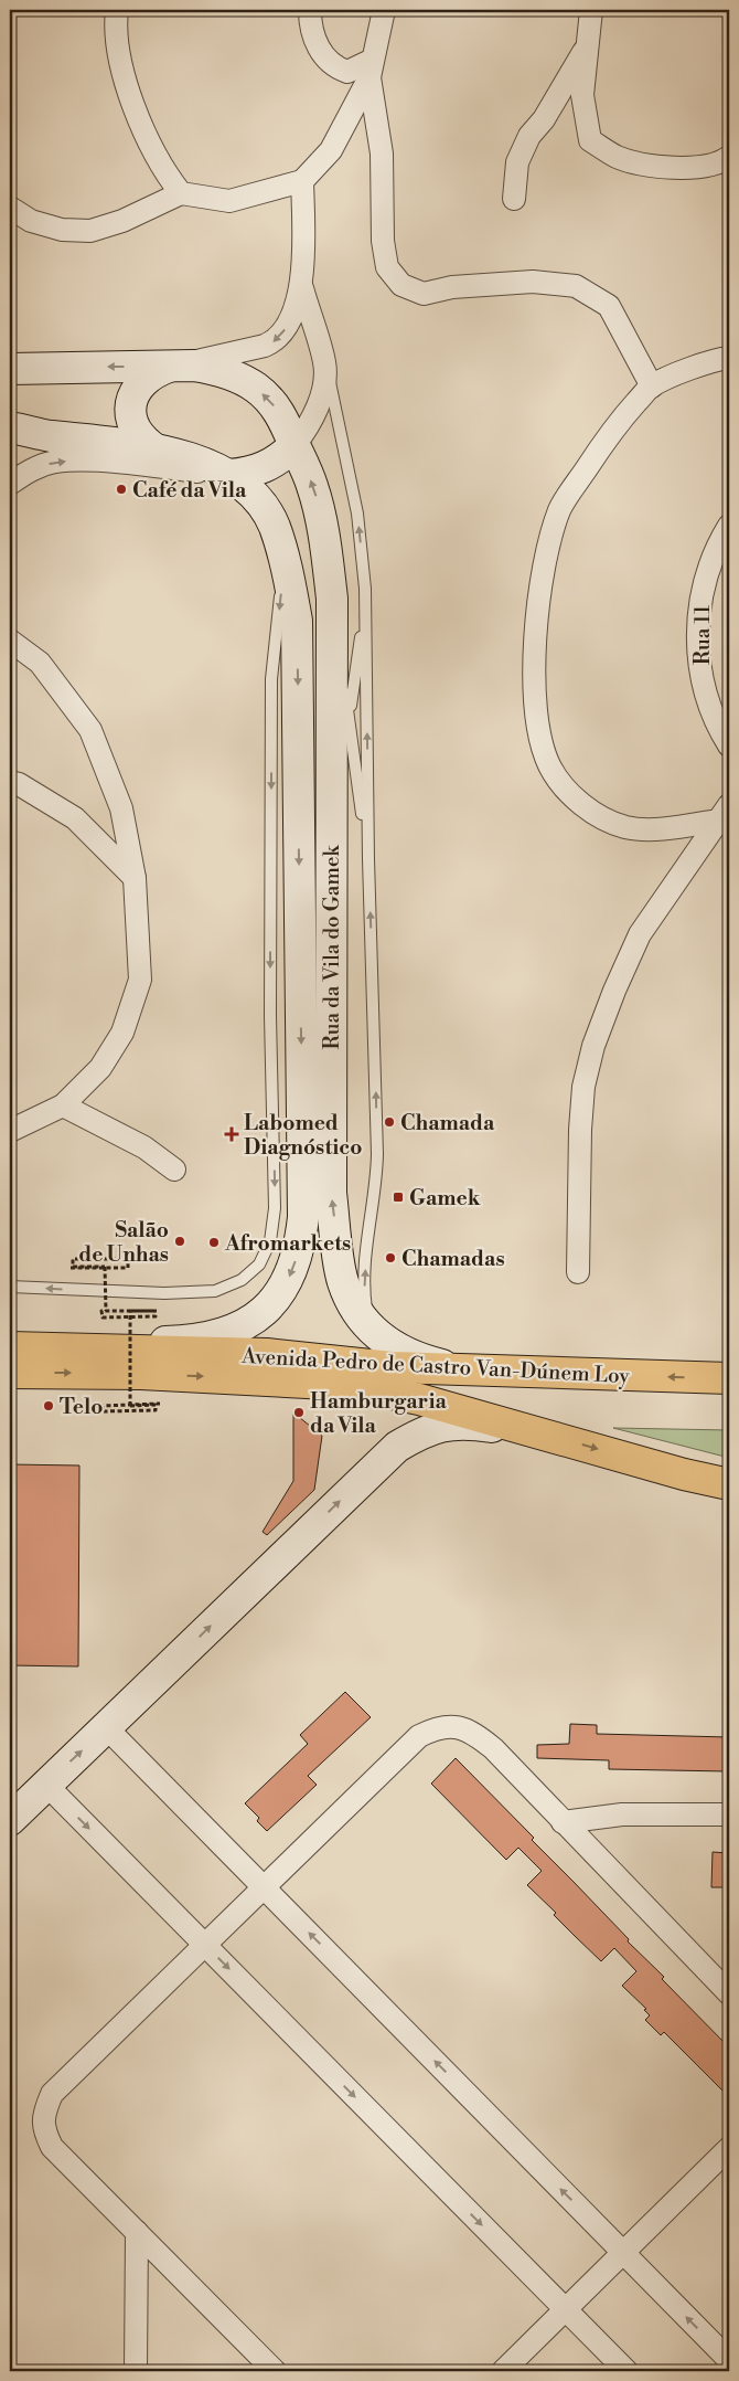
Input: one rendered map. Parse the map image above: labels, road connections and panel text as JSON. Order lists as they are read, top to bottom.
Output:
{
  "streets": {
    "highway": ["Avenida Pedro de Castro Van-Dúnem Loy"],
    "main road": ["Rua da Vila do Gamek"],
    "street": ["Rua 11"]
  },
  "crossings": [
    ["Rua da Vila do Gamek", "Avenida Pedro de Castro Van-Dúnem Loy"]
  ],
  "places": {
    "other": [
      "Café da Vila",
      "Chamada",
      "Salão de Unhas",
      "Afromarkets",
      "Chamadas",
      "Telo",
      "Hamburgaria da Vila"
    ],
    "health": ["Labomed Diagnóstico"],
    "transit": ["Gamek"]
  }
}
